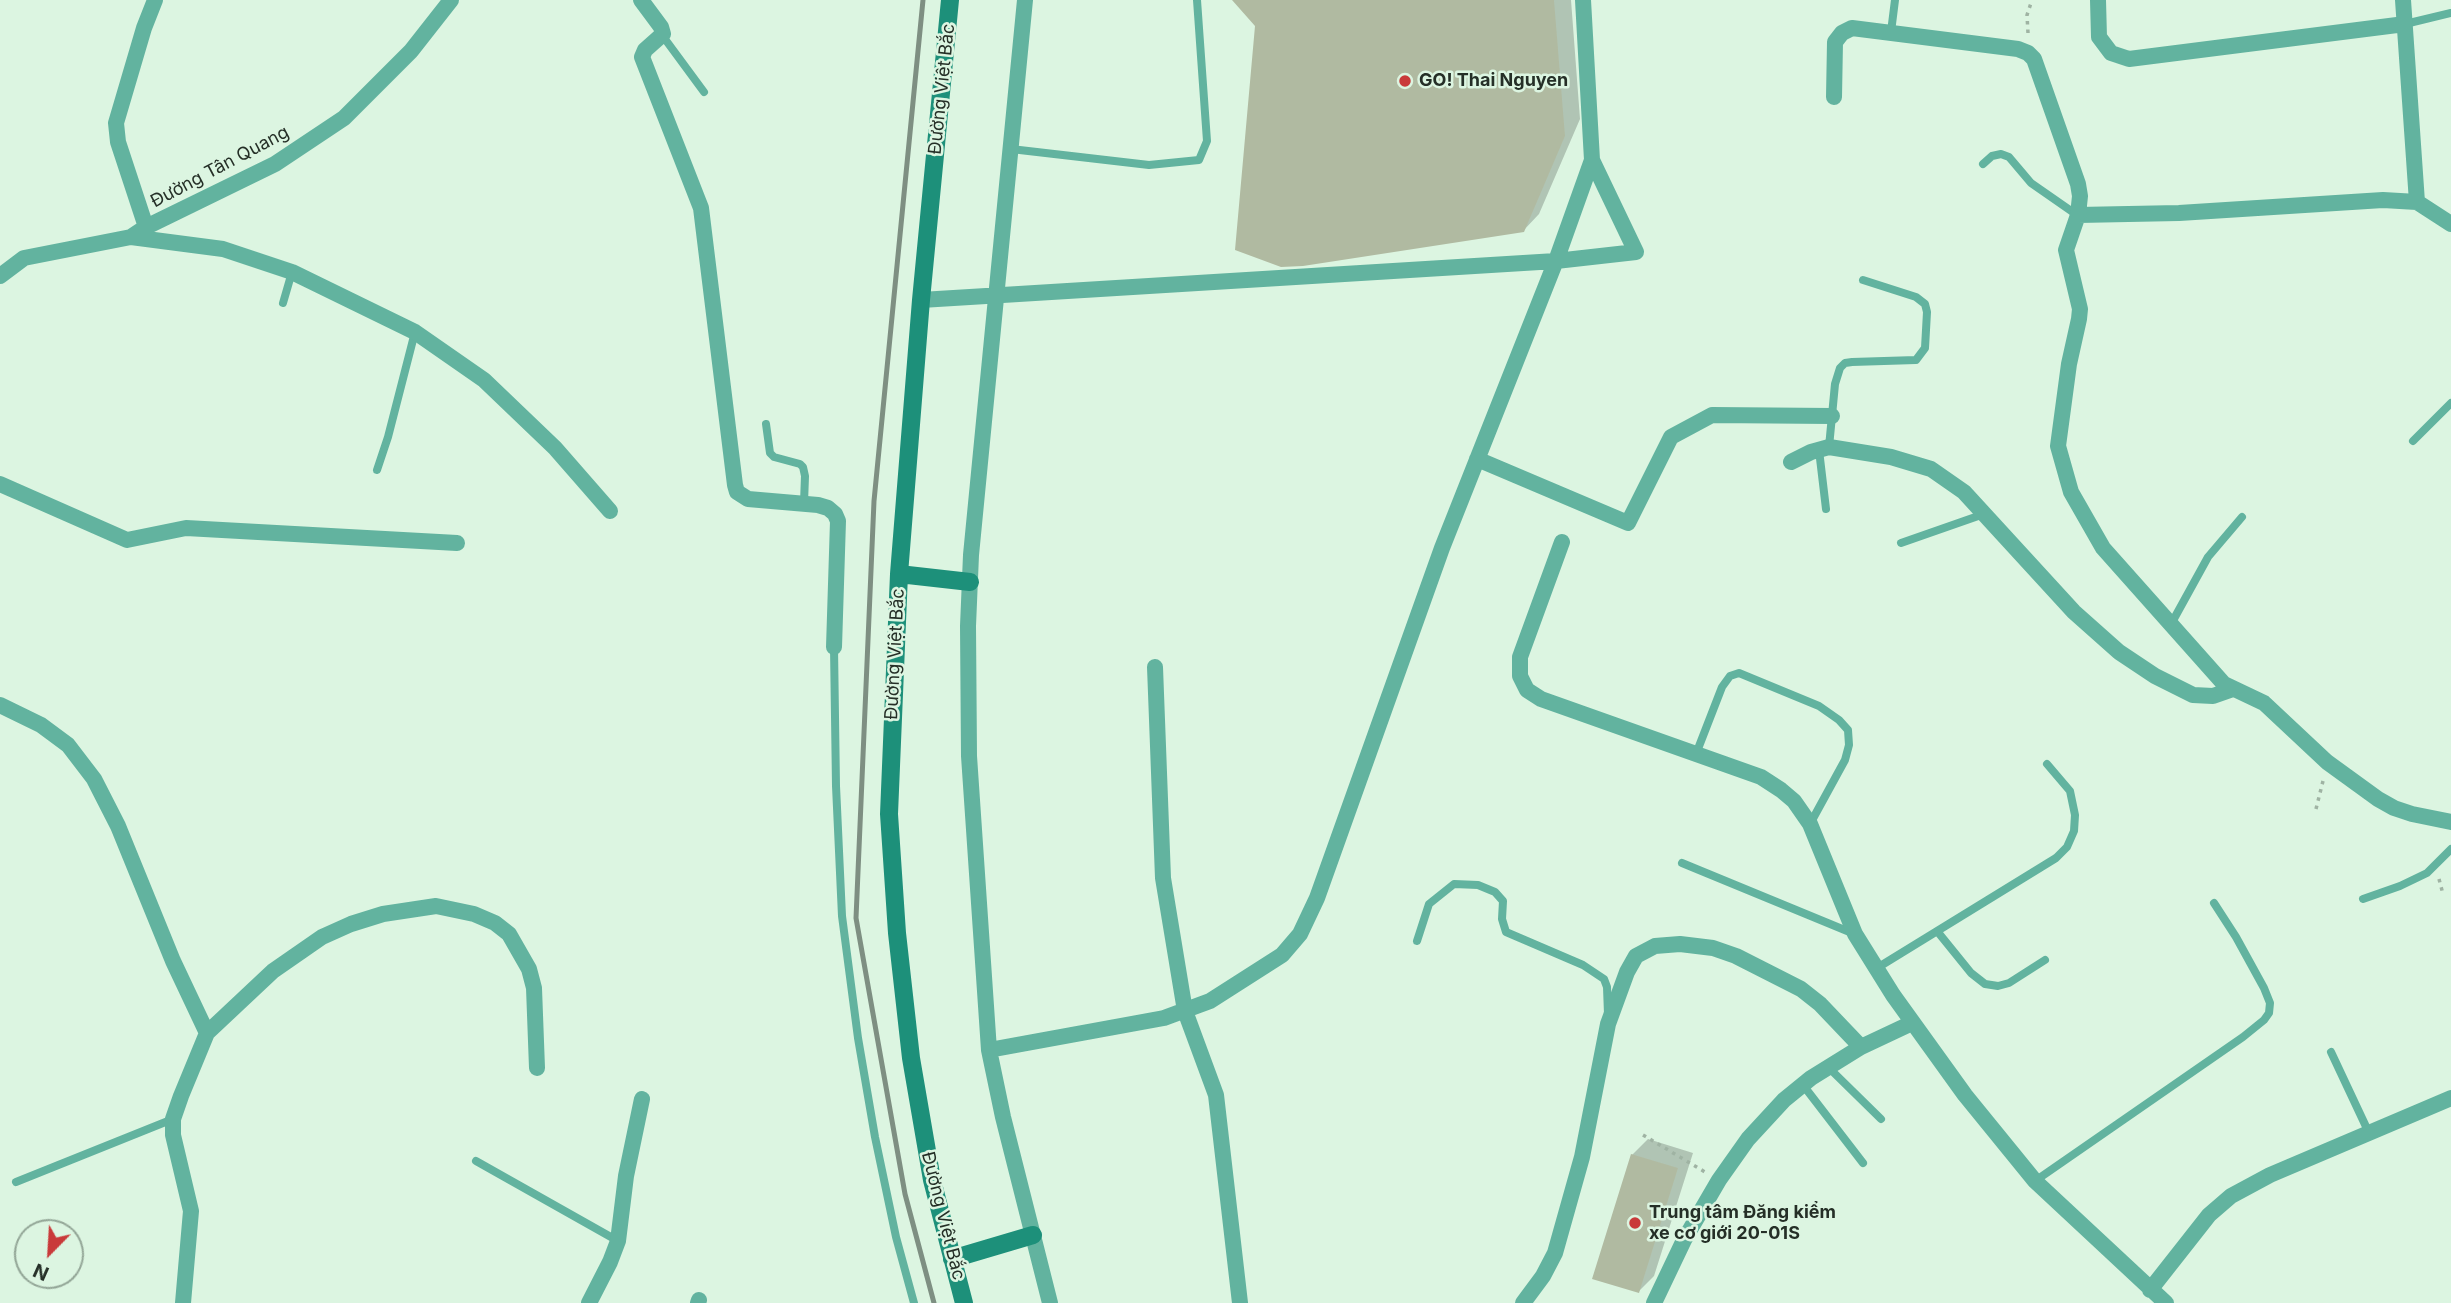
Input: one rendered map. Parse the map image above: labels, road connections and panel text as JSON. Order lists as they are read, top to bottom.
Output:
{
  "streets": {
    "main road": ["Đường Việt Bắc"],
    "street": ["Đường Tân Quang"]
  },
  "places": ["GO! Thai Nguyen", "Trung tâm Đăng kiểm xe cơ giới 20-01S"],
  "north": "bottom left"
}
